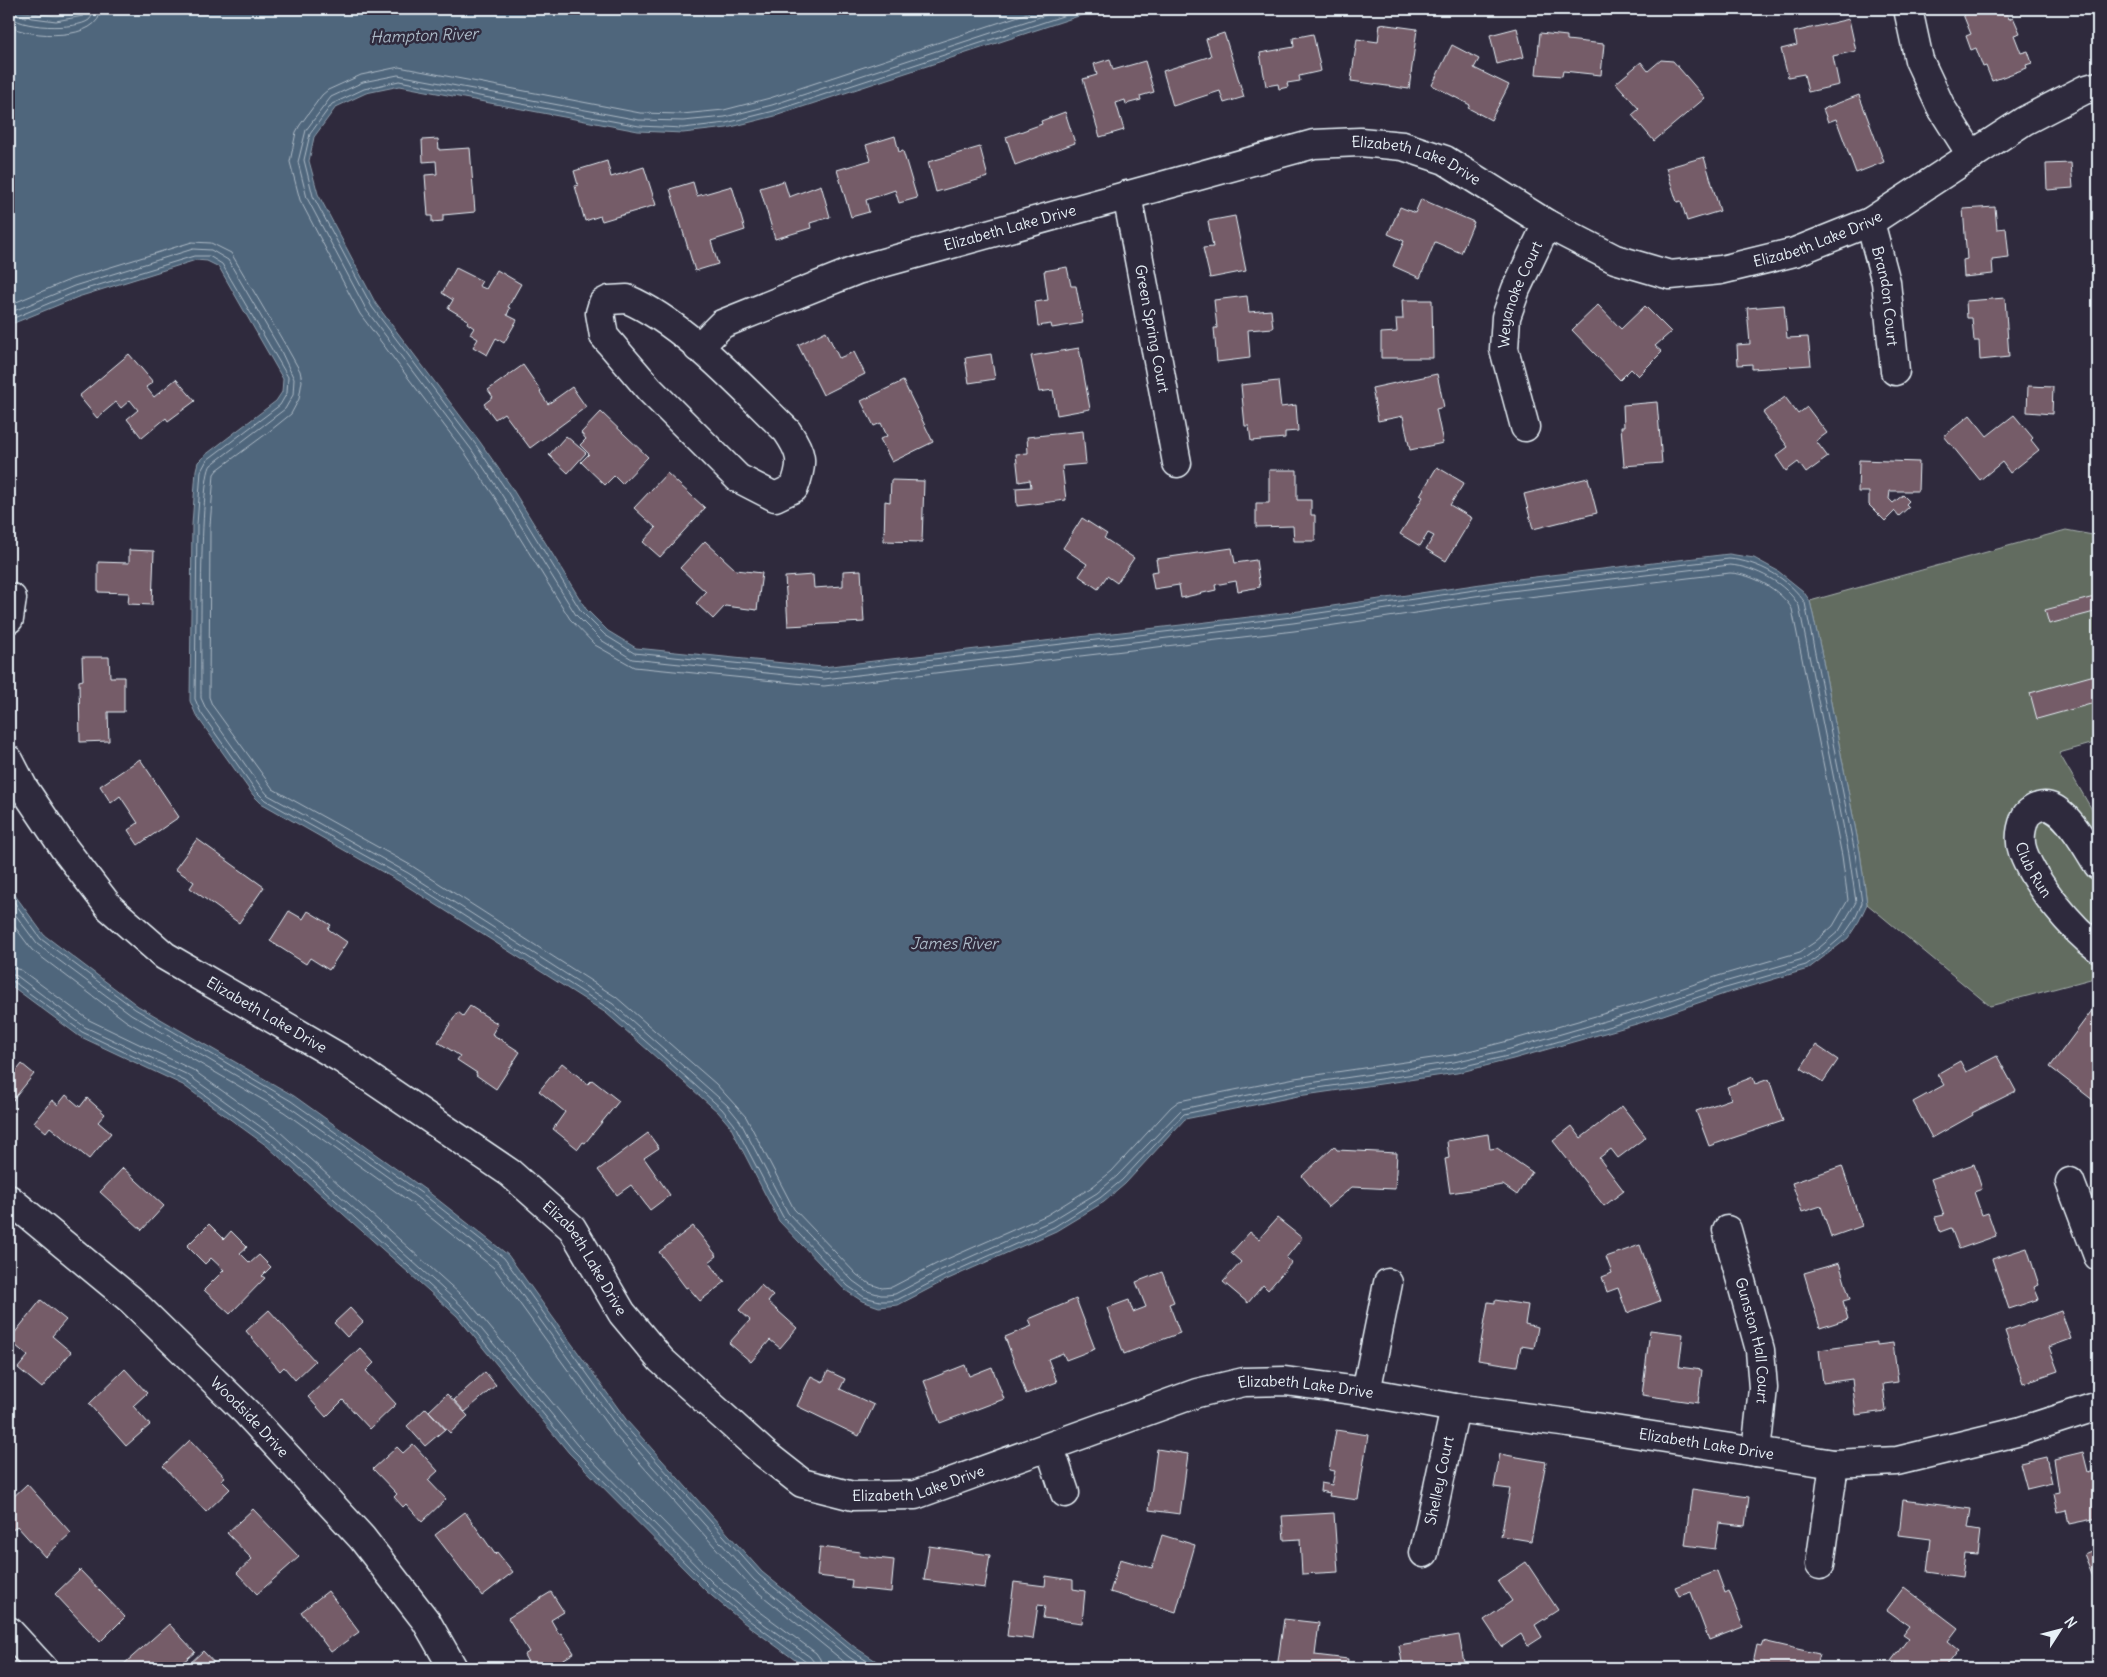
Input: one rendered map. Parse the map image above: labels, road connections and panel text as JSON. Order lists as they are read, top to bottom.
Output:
{
  "streets": {
    "street": [
      "Elizabeth Lake Drive",
      "Weyanoke Court",
      "Brandon Court",
      "Green Spring Court",
      "Club Run",
      "Gunston Hall Court",
      "Woodside Drive",
      "Shelley Court"
    ]
  },
  "crossings": [
    ["Elizabeth Lake Drive", "Weyanoke Court"],
    ["Elizabeth Lake Drive", "Brandon Court"],
    ["Elizabeth Lake Drive", "Green Spring Court"],
    ["Elizabeth Lake Drive", "Gunston Hall Court"],
    ["Elizabeth Lake Drive", "Shelley Court"]
  ],
  "water": ["Hampton River", "James River"],
  "north": "top right"
}
